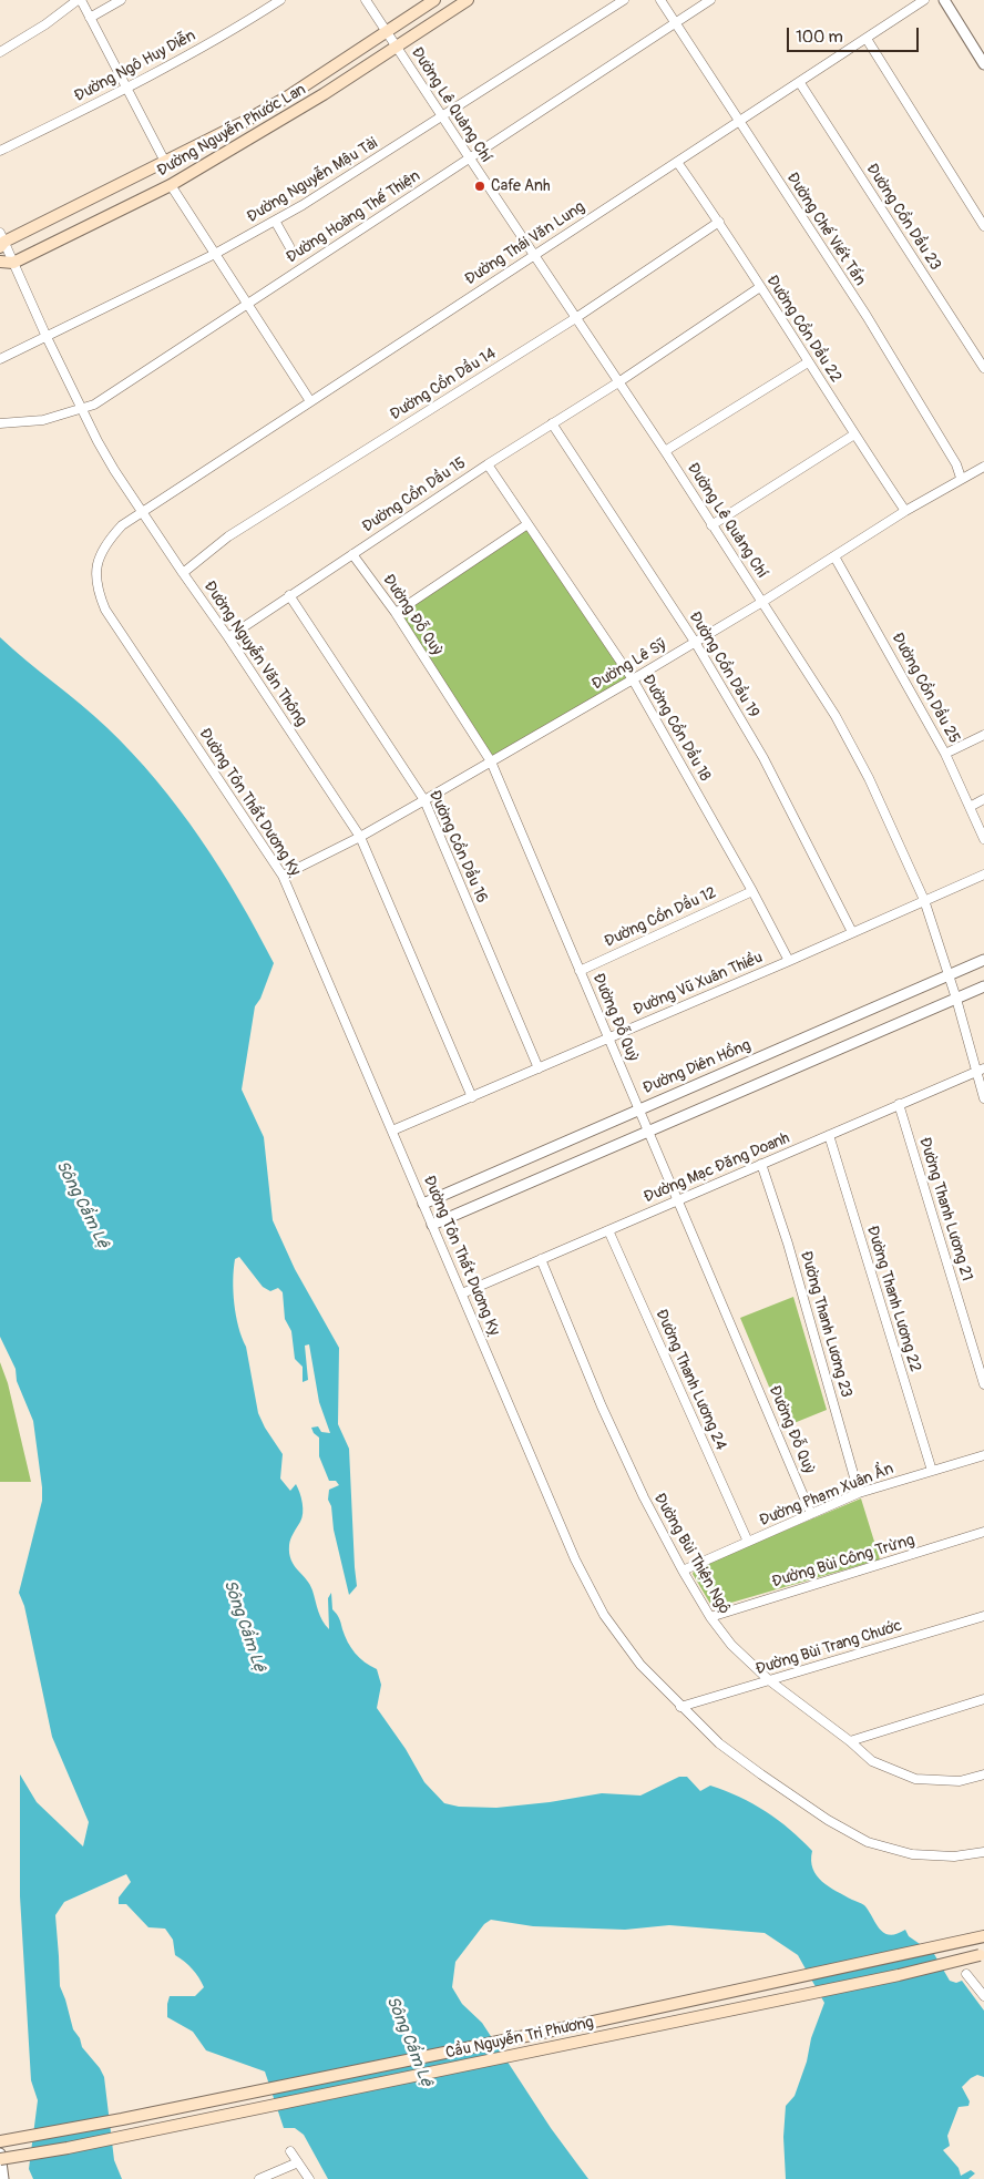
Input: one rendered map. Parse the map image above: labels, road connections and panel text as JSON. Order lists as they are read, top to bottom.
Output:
{
  "streets": {
    "main road": ["Đường Nguyễn Phước Lan", "Cầu Nguyễn Tri Phương"],
    "street": [
      "Đường Ngô Huy Diễn",
      "Đường Lê Quảng Chí",
      "Đường Nguyễn Mậu Tài",
      "Đường Hoàng Thế Thiện",
      "Đường Cồn Dầu 23",
      "Đường Chế Viết Tấn",
      "Đường Thái Văn Lung",
      "Đường Cồn Dầu 22",
      "Đường Cồn Dầu 14",
      "Đường Cồn Dầu 15",
      "Đường Đỗ Quỳ",
      "Đường Nguyễn Văn Thông",
      "Đường Lê Sỹ",
      "Đường Cồn Dầu 19",
      "Đường Cồn Dầu 25",
      "Đường Cồn Dầu 18",
      "Đường Tôn Thất Dương Kỵ",
      "Đường Cồn Dầu 16",
      "Đường Cồn Dầu 12",
      "Đường Vũ Xuân Thiều",
      "Đường Diên Hồng",
      "Đường Mạc Đăng Doanh",
      "Đường Thanh Lương 21",
      "Đường Thanh Lương 22",
      "Đường Thanh Lương 23",
      "Đường Thanh Lương 24",
      "Đường Phạm Xuân Ẩn",
      "Đường Bùi Thiện Ngộ",
      "Đường Bùi Công Trừng",
      "Đường Bùi Trang Chước"
    ]
  },
  "crossings": [
    ["Đường Lê Quảng Chí", "Đường Nguyễn Phước Lan"],
    ["Đường Lê Quảng Chí", "Đường Nguyễn Mậu Tài"],
    ["Đường Lê Quảng Chí", "Đường Hoàng Thế Thiện"],
    ["Đường Lê Quảng Chí", "Đường Thái Văn Lung"],
    ["Đường Lê Quảng Chí", "Đường Cồn Dầu 14"],
    ["Đường Lê Quảng Chí", "Đường Cồn Dầu 15"],
    ["Đường Lê Quảng Chí", "Đường Lê Sỹ"],
    ["Đường Lê Quảng Chí", "Đường Vũ Xuân Thiều"],
    ["Đường Lê Quảng Chí", "Đường Diên Hồng"],
    ["Đường Lê Quảng Chí", "Đường Mạc Đăng Doanh"],
    ["Đường Nguyễn Phước Lan", "Đường Nguyễn Văn Thông"],
    ["Đường Nguyễn Mậu Tài", "Đường Nguyễn Văn Thông"],
    ["Đường Hoàng Thế Thiện", "Đường Chế Viết Tấn"],
    ["Đường Hoàng Thế Thiện", "Đường Nguyễn Văn Thông"],
    ["Đường Cồn Dầu 23", "Đường Thái Văn Lung"],
    ["Đường Chế Viết Tấn", "Đường Thái Văn Lung"],
    ["Đường Chế Viết Tấn", "Đường Lê Sỹ"],
    ["Đường Thái Văn Lung", "Đường Cồn Dầu 22"],
    ["Đường Thái Văn Lung", "Đường Nguyễn Văn Thông"],
    ["Đường Thái Văn Lung", "Đường Tôn Thất Dương Kỵ"],
    ["Đường Cồn Dầu 22", "Đường Cồn Dầu 14"],
    ["Đường Cồn Dầu 22", "Đường Cồn Dầu 15"],
    ["Đường Cồn Dầu 22", "Đường Lê Sỹ"],
    ["Đường Cồn Dầu 14", "Đường Nguyễn Văn Thông"],
    ["Đường Cồn Dầu 15", "Đường Đỗ Quỳ"],
    ["Đường Cồn Dầu 15", "Đường Nguyễn Văn Thông"],
    ["Đường Cồn Dầu 15", "Đường Cồn Dầu 19"],
    ["Đường Cồn Dầu 15", "Đường Cồn Dầu 18"],
    ["Đường Cồn Dầu 15", "Đường Cồn Dầu 16"],
    ["Đường Đỗ Quỳ", "Đường Lê Sỹ"],
    ["Đường Đỗ Quỳ", "Đường Cồn Dầu 12"],
    ["Đường Đỗ Quỳ", "Đường Vũ Xuân Thiều"],
    ["Đường Đỗ Quỳ", "Đường Diên Hồng"],
    ["Đường Đỗ Quỳ", "Đường Mạc Đăng Doanh"],
    ["Đường Đỗ Quỳ", "Đường Phạm Xuân Ẩn"],
    ["Đường Nguyễn Văn Thông", "Đường Lê Sỹ"],
    ["Đường Nguyễn Văn Thông", "Đường Tôn Thất Dương Kỵ"],
    ["Đường Nguyễn Văn Thông", "Đường Vũ Xuân Thiều"],
    ["Đường Lê Sỹ", "Đường Cồn Dầu 19"],
    ["Đường Lê Sỹ", "Đường Cồn Dầu 25"],
    ["Đường Lê Sỹ", "Đường Cồn Dầu 18"],
    ["Đường Lê Sỹ", "Đường Tôn Thất Dương Kỵ"],
    ["Đường Lê Sỹ", "Đường Cồn Dầu 16"],
    ["Đường Cồn Dầu 19", "Đường Vũ Xuân Thiều"],
    ["Đường Cồn Dầu 18", "Đường Cồn Dầu 12"],
    ["Đường Cồn Dầu 18", "Đường Vũ Xuân Thiều"],
    ["Đường Tôn Thất Dương Kỵ", "Đường Vũ Xuân Thiều"],
    ["Đường Tôn Thất Dương Kỵ", "Đường Diên Hồng"],
    ["Đường Tôn Thất Dương Kỵ", "Đường Mạc Đăng Doanh"],
    ["Đường Tôn Thất Dương Kỵ", "Đường Bùi Trang Chước"],
    ["Đường Cồn Dầu 16", "Đường Vũ Xuân Thiều"],
    ["Đường Mạc Đăng Doanh", "Đường Thanh Lương 21"],
    ["Đường Mạc Đăng Doanh", "Đường Thanh Lương 22"],
    ["Đường Mạc Đăng Doanh", "Đường Thanh Lương 23"],
    ["Đường Mạc Đăng Doanh", "Đường Thanh Lương 24"],
    ["Đường Mạc Đăng Doanh", "Đường Bùi Thiện Ngộ"],
    ["Đường Thanh Lương 22", "Đường Phạm Xuân Ẩn"],
    ["Đường Thanh Lương 23", "Đường Phạm Xuân Ẩn"],
    ["Đường Thanh Lương 24", "Đường Phạm Xuân Ẩn"],
    ["Đường Phạm Xuân Ẩn", "Đường Bùi Thiện Ngộ"],
    ["Đường Bùi Thiện Ngộ", "Đường Bùi Công Trừng"],
    ["Đường Bùi Thiện Ngộ", "Đường Bùi Trang Chước"]
  ],
  "water": ["Sông Cẩm Lệ"],
  "places": ["Cafe Anh"],
  "scale_bar": "100 m"
}
